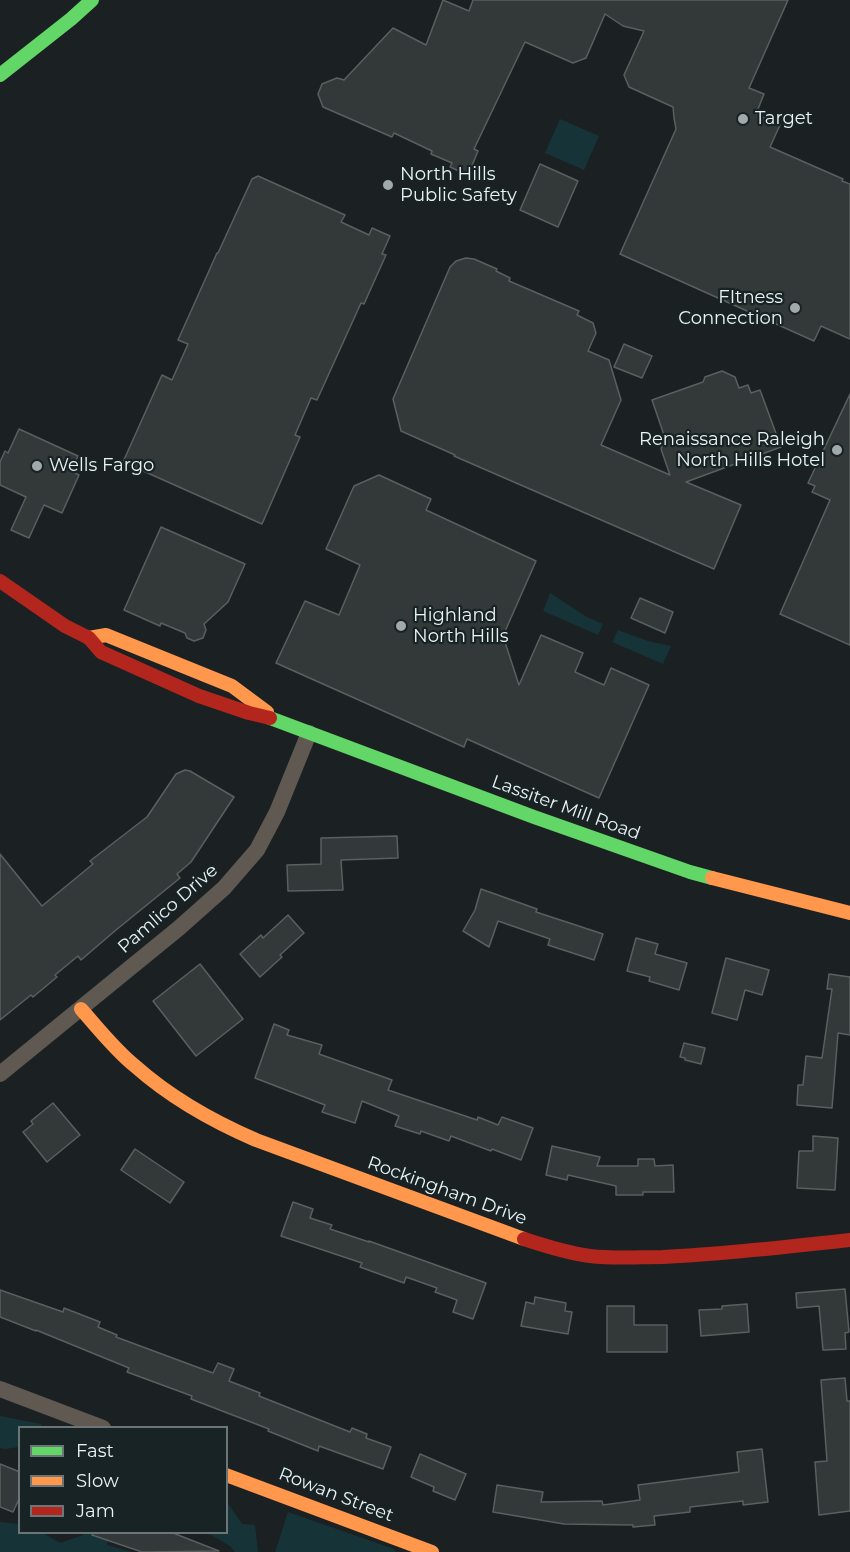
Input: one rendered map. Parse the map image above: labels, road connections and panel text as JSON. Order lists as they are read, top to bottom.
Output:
{
  "streets": {
    "main road": ["Lassiter Mill Road", "Rockingham Drive", "Rowan Street"],
    "street": ["Pamlico Drive"]
  },
  "crossings": [
    ["Lassiter Mill Road", "Pamlico Drive"],
    ["Pamlico Drive", "Rockingham Drive"]
  ],
  "places": [
    "Target",
    "North Hills Public Safety",
    "FItness Connection",
    "Renaissance Raleigh North Hills Hotel",
    "Wells Fargo",
    "Highland North Hills"
  ],
  "legend": ["Fast", "Slow", "Jam"]
}
